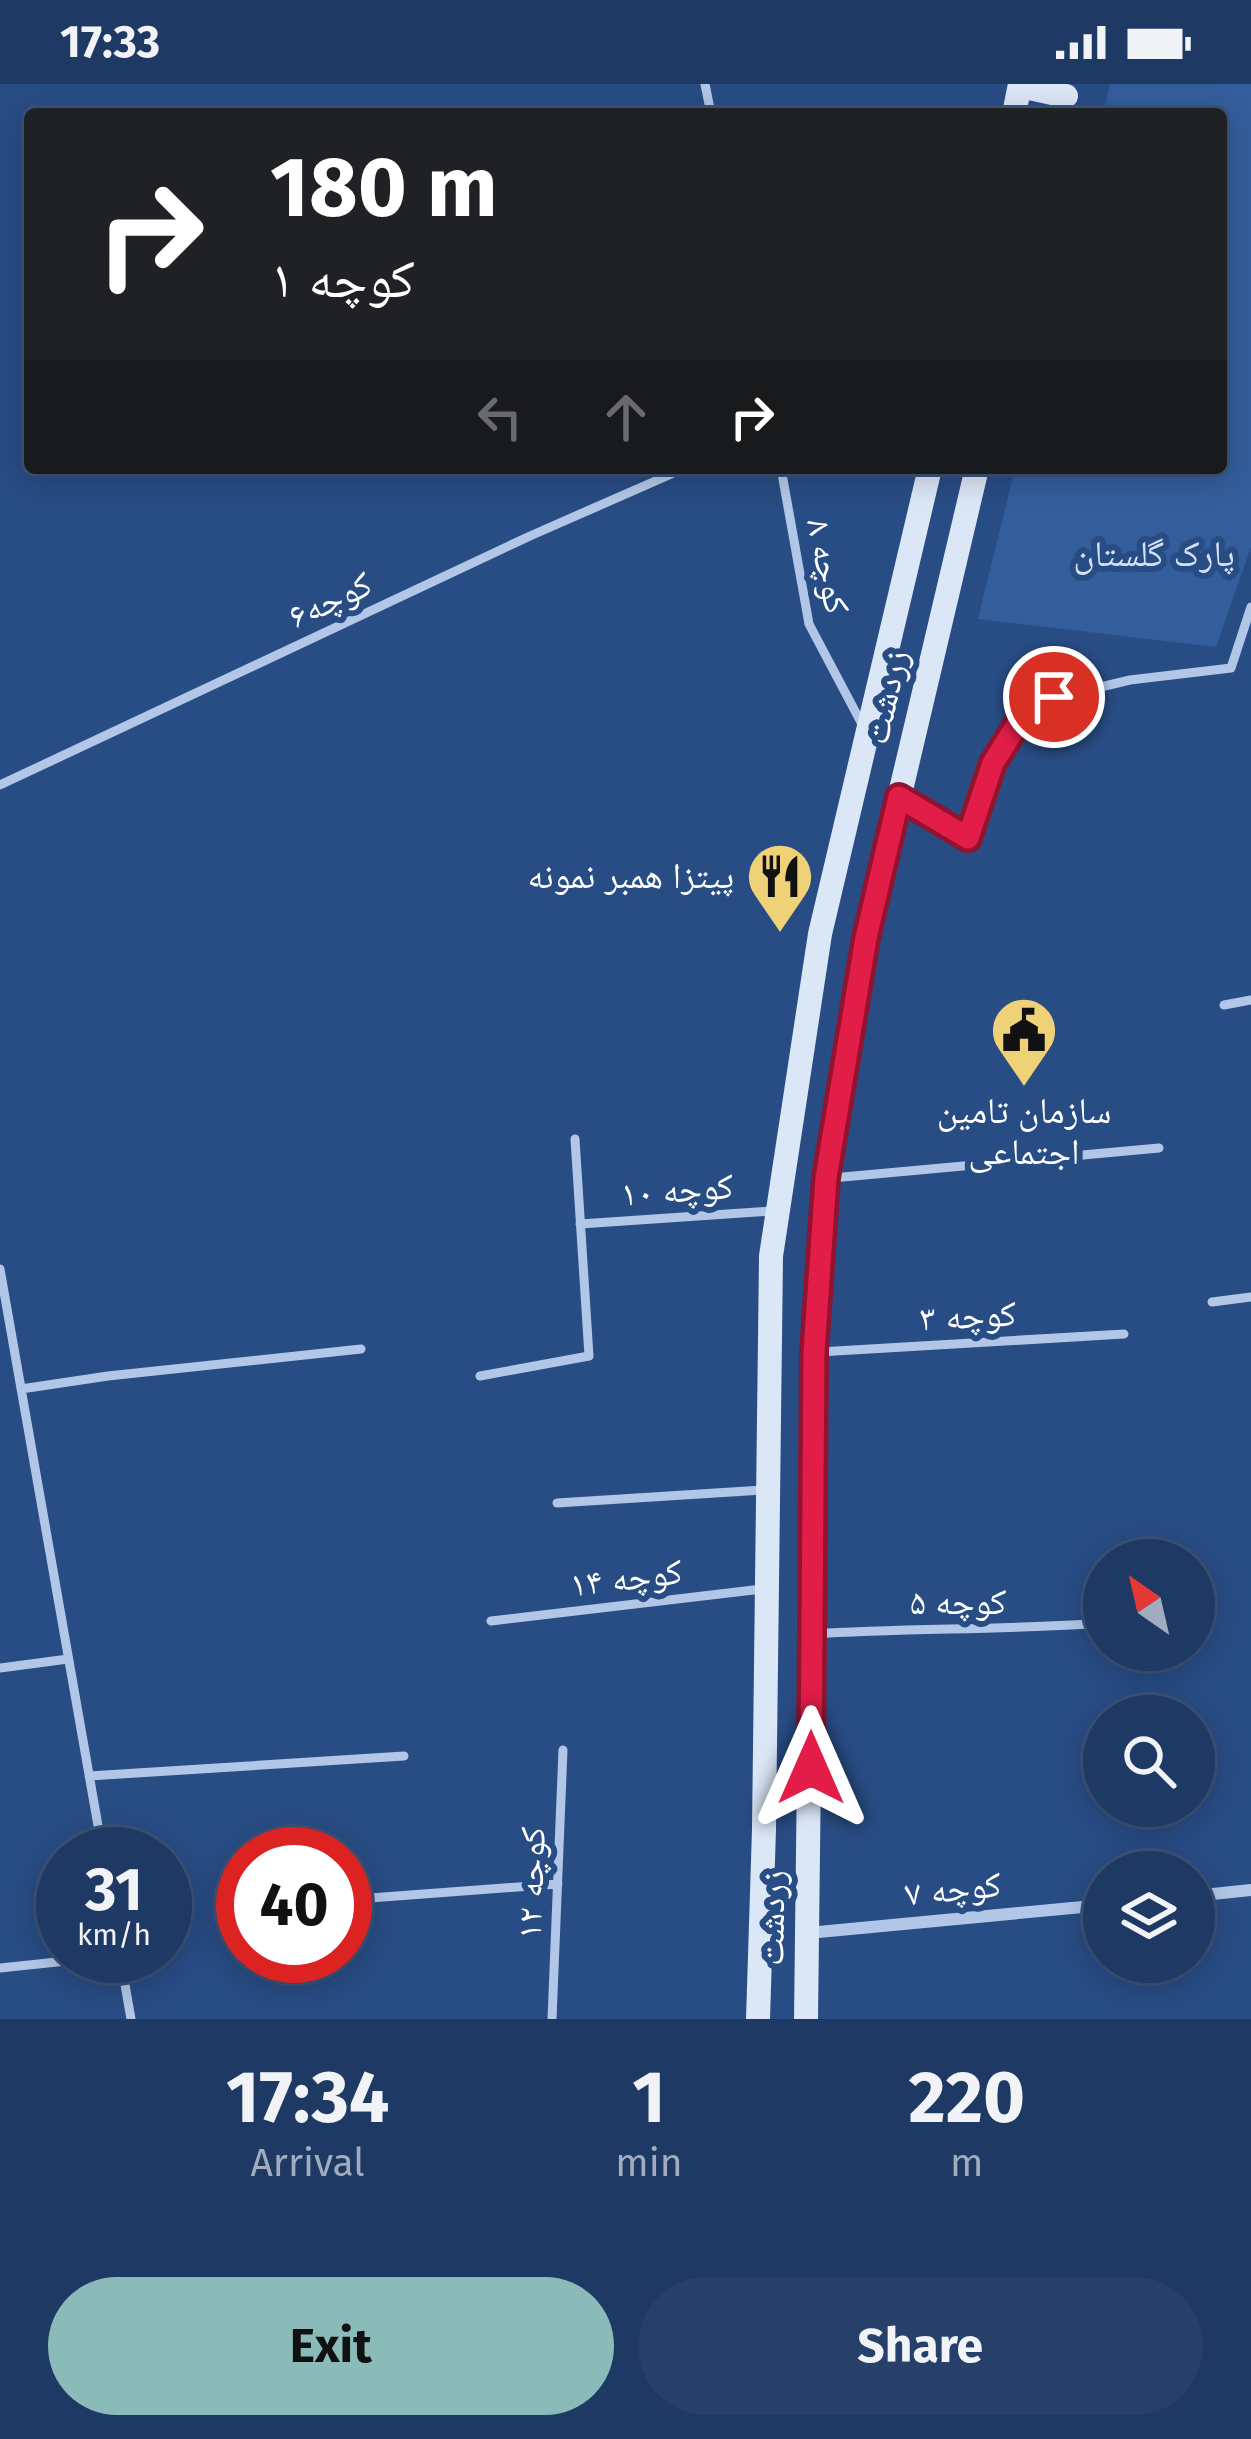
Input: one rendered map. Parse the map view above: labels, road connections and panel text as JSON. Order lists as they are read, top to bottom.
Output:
{
  "streets": {
    "street": ["زردشت", "کوچه ۷"],
    "lane": [
      "کوچه ۸",
      "کوچه۶",
      "کوچه ۱۰",
      "کوچه ۳",
      "کوچه ۱۴",
      "کوچه ۵",
      "کوچه ۱۲"
    ]
  },
  "crossings": [
    ["کوچه ۸", "زردشت"],
    ["زردشت", "کوچه ۱۰"],
    ["زردشت", "کوچه ۳"],
    ["زردشت", "کوچه ۱۴"],
    ["زردشت", "کوچه ۵"],
    ["زردشت", "کوچه ۷"]
  ],
  "parks": ["پارک گلستان"],
  "places": {
    "restaurant": ["پیتزا همبر نمونه"],
    "public building": ["سازمان تامین اجتماعی"]
  },
  "north": "top left",
  "page": {
    "status": "17:33",
    "turn": ["180 m", "کوچه ۱"],
    "speed": "31 km/h",
    "limit": "40",
    "eta": [
      "17:34",
      "Arrival",
      "1",
      "min",
      "220",
      "m"
    ],
    "buttons": ["Exit", "Share"]
  }
}
